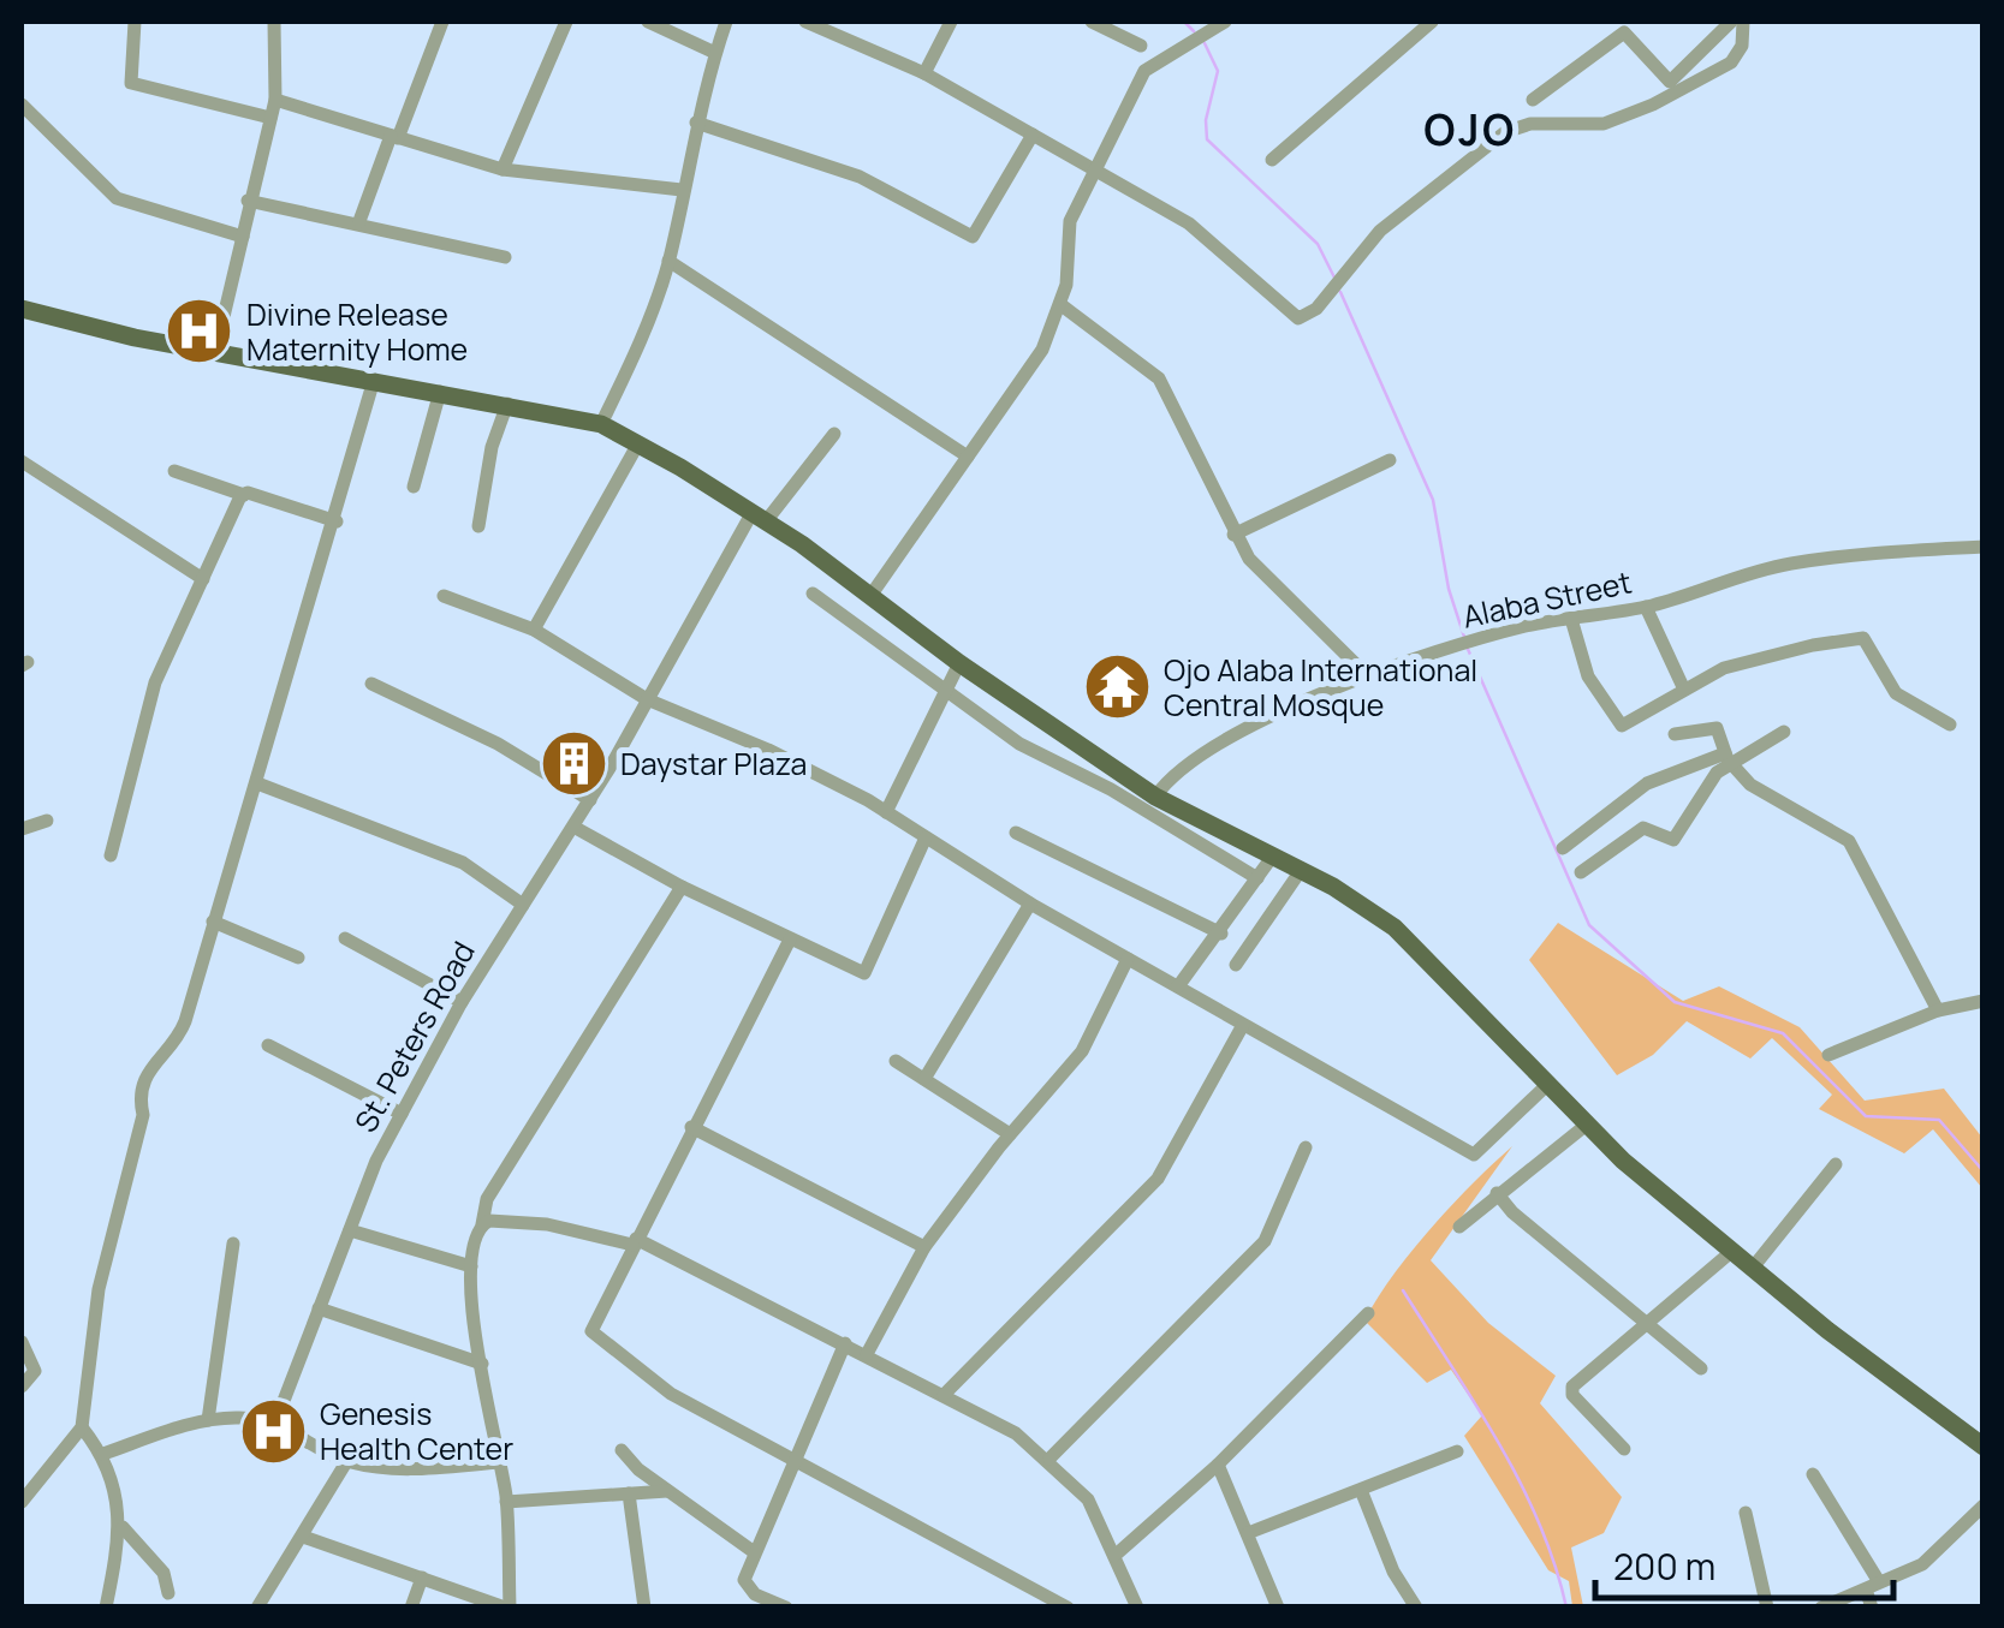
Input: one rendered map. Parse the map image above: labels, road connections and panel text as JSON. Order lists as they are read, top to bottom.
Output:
{
  "streets": {
    "street": ["Alaba Street", "St. Peters Road"]
  },
  "districts": ["OJO"],
  "places": {
    "hospital": ["Divine Release Maternity Home", "Genesis Health Center"],
    "temple": ["Ojo Alaba International Central Mosque"],
    "building": ["Daystar Plaza"]
  },
  "scale_bar": "200 m"
}
